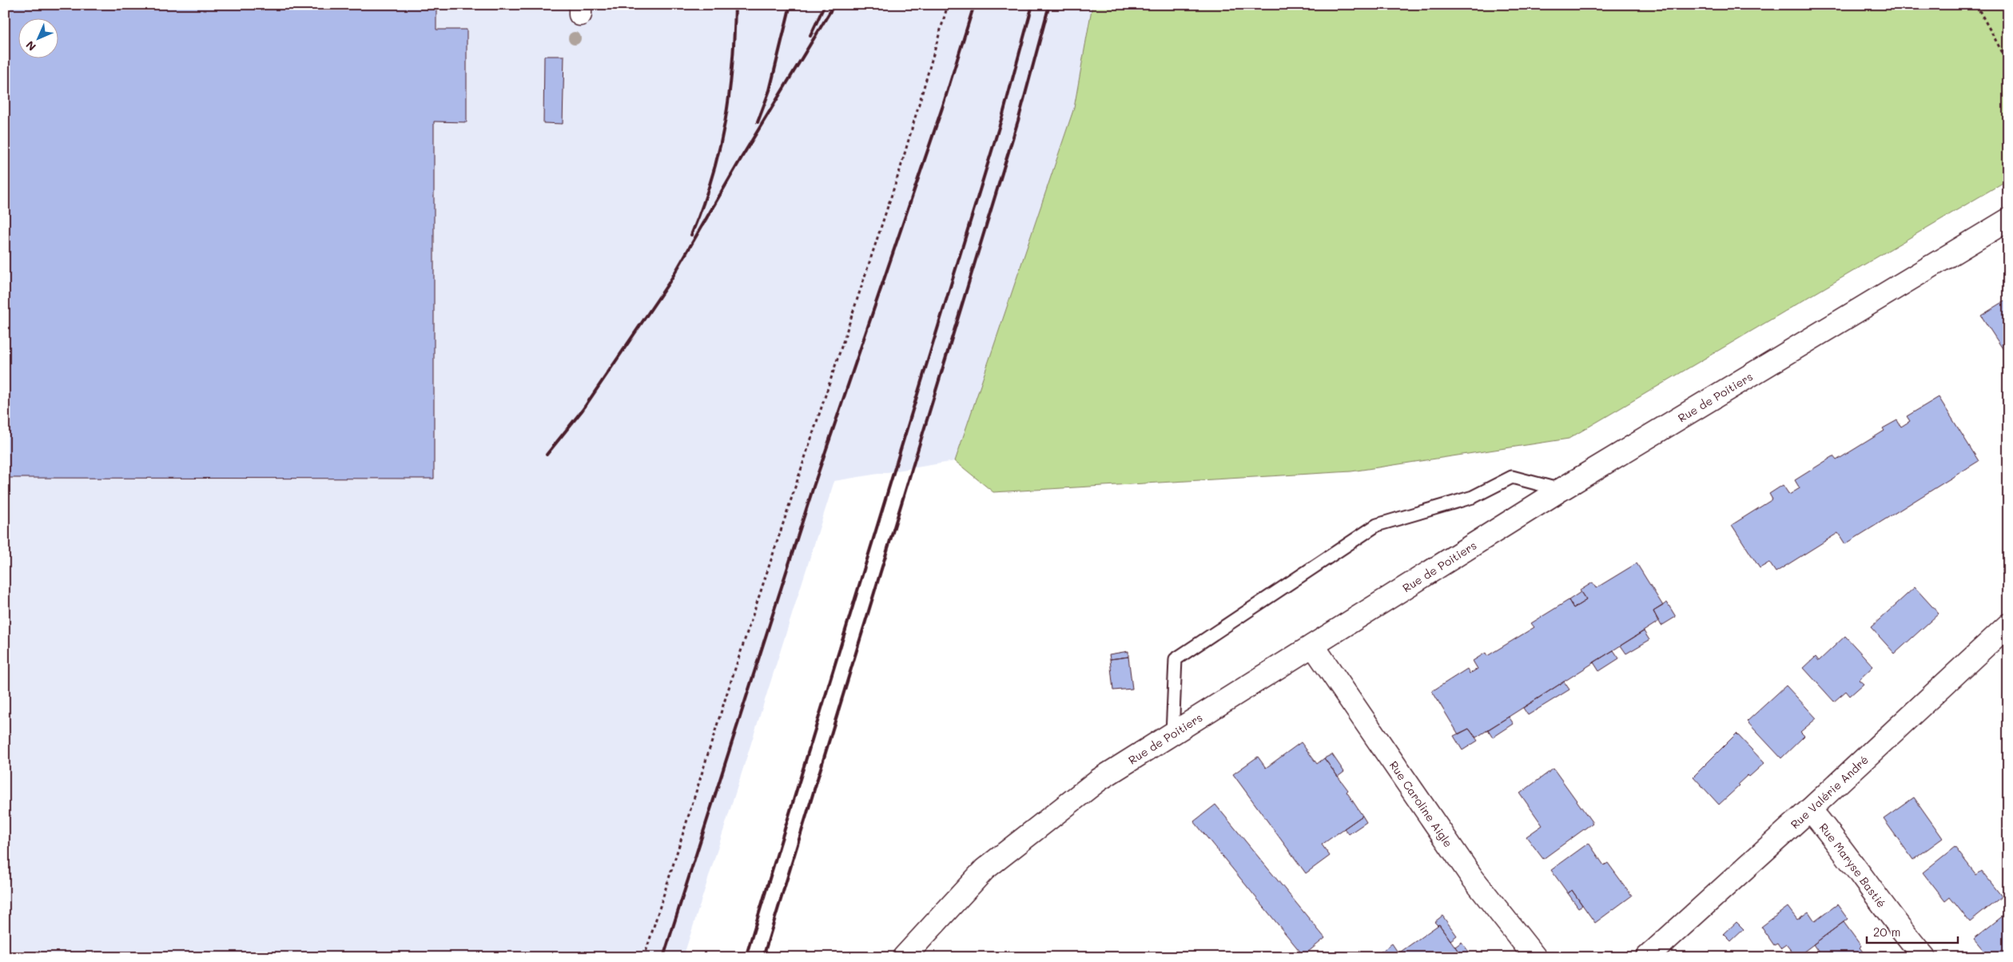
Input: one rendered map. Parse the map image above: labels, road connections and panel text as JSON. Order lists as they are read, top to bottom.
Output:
{
  "streets": {
    "street": [
      "Rue de Poitiers",
      "Rue Valérie André",
      "Rue Caroline Aigle",
      "Rue Maryse Bastié"
    ]
  },
  "crossings": [
    ["Rue de Poitiers", "Rue Caroline Aigle"],
    ["Rue Valérie André", "Rue Maryse Bastié"]
  ],
  "scale_bar": "20 m",
  "north": "bottom left"
}
